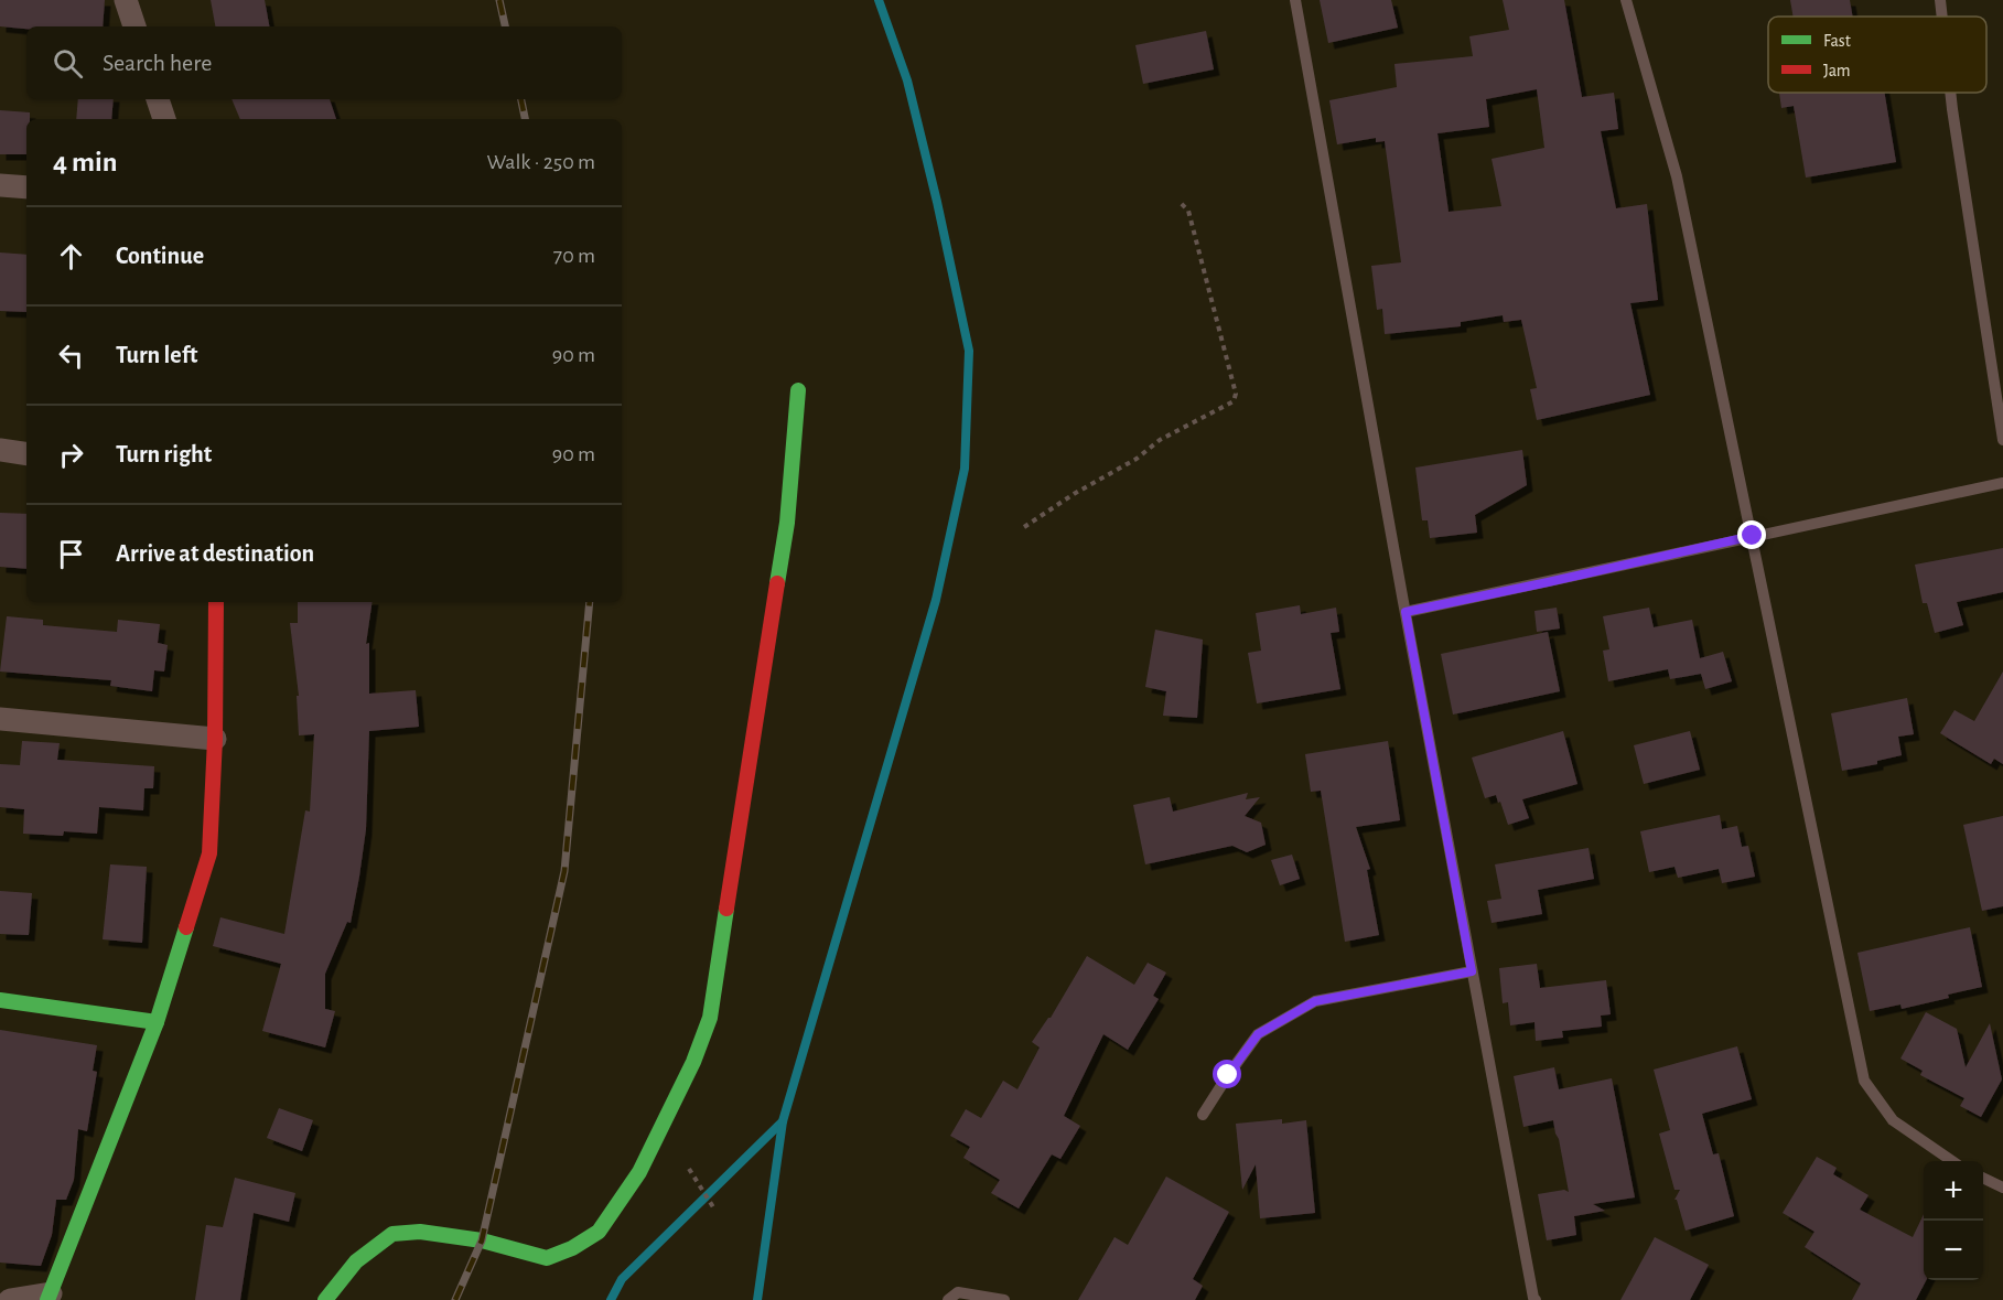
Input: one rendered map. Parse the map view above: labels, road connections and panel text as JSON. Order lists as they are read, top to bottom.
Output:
{
  "legend": ["Fast", "Jam"],
  "page": {
    "search": "Search here",
    "heading": ["4 min", "Walk · 250 m"],
    "list": [
      ["Continue", "70 m"],
      ["Turn left", "90 m"],
      ["Turn right", "90 m"],
      "Arrive at destination"
    ],
    "map_buttons": ["+", "−"]
  }
}
